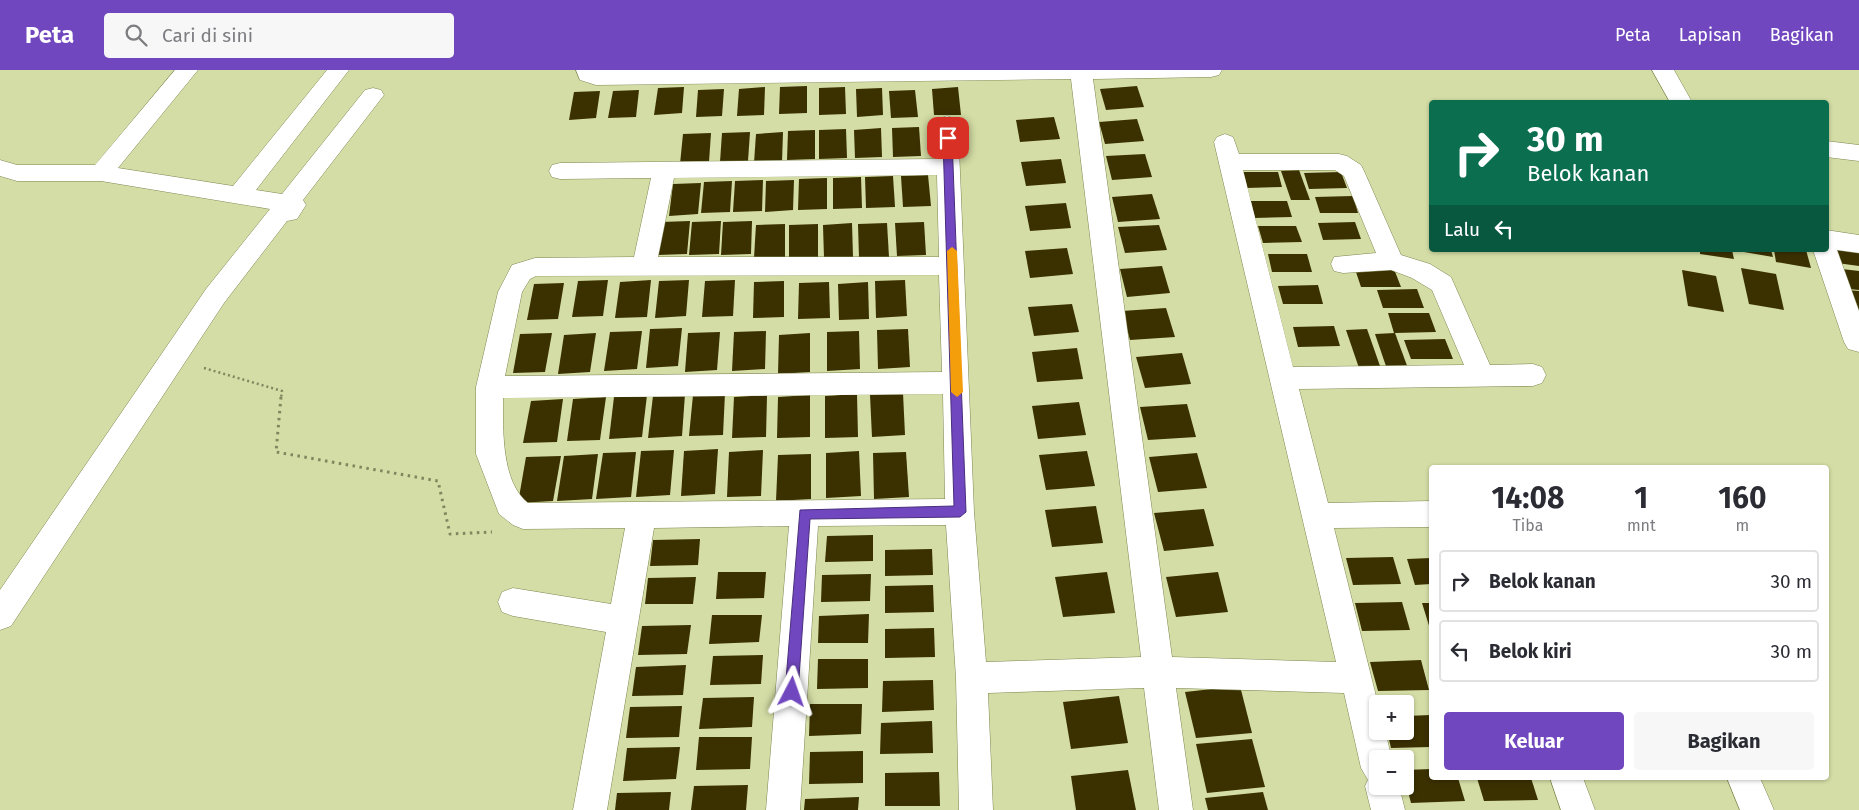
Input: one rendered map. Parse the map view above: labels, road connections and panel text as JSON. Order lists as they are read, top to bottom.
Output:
{
  "page": {
    "header": "Peta",
    "search": "Cari di sini",
    "nav": ["Peta", "Lapisan", "Bagikan"],
    "turn": ["30 m", "Belok kanan"],
    "then": "Lalu",
    "eta": [
      "14:08",
      "Tiba",
      "1",
      "mnt",
      "160",
      "m"
    ],
    "list": [
      {
        "name": "Belok kanan",
        "value": "30 m"
      },
      {
        "name": "Belok kiri",
        "value": "30 m"
      }
    ],
    "map_buttons": ["+", "−"],
    "buttons": ["Keluar", "Bagikan"]
  }
}
